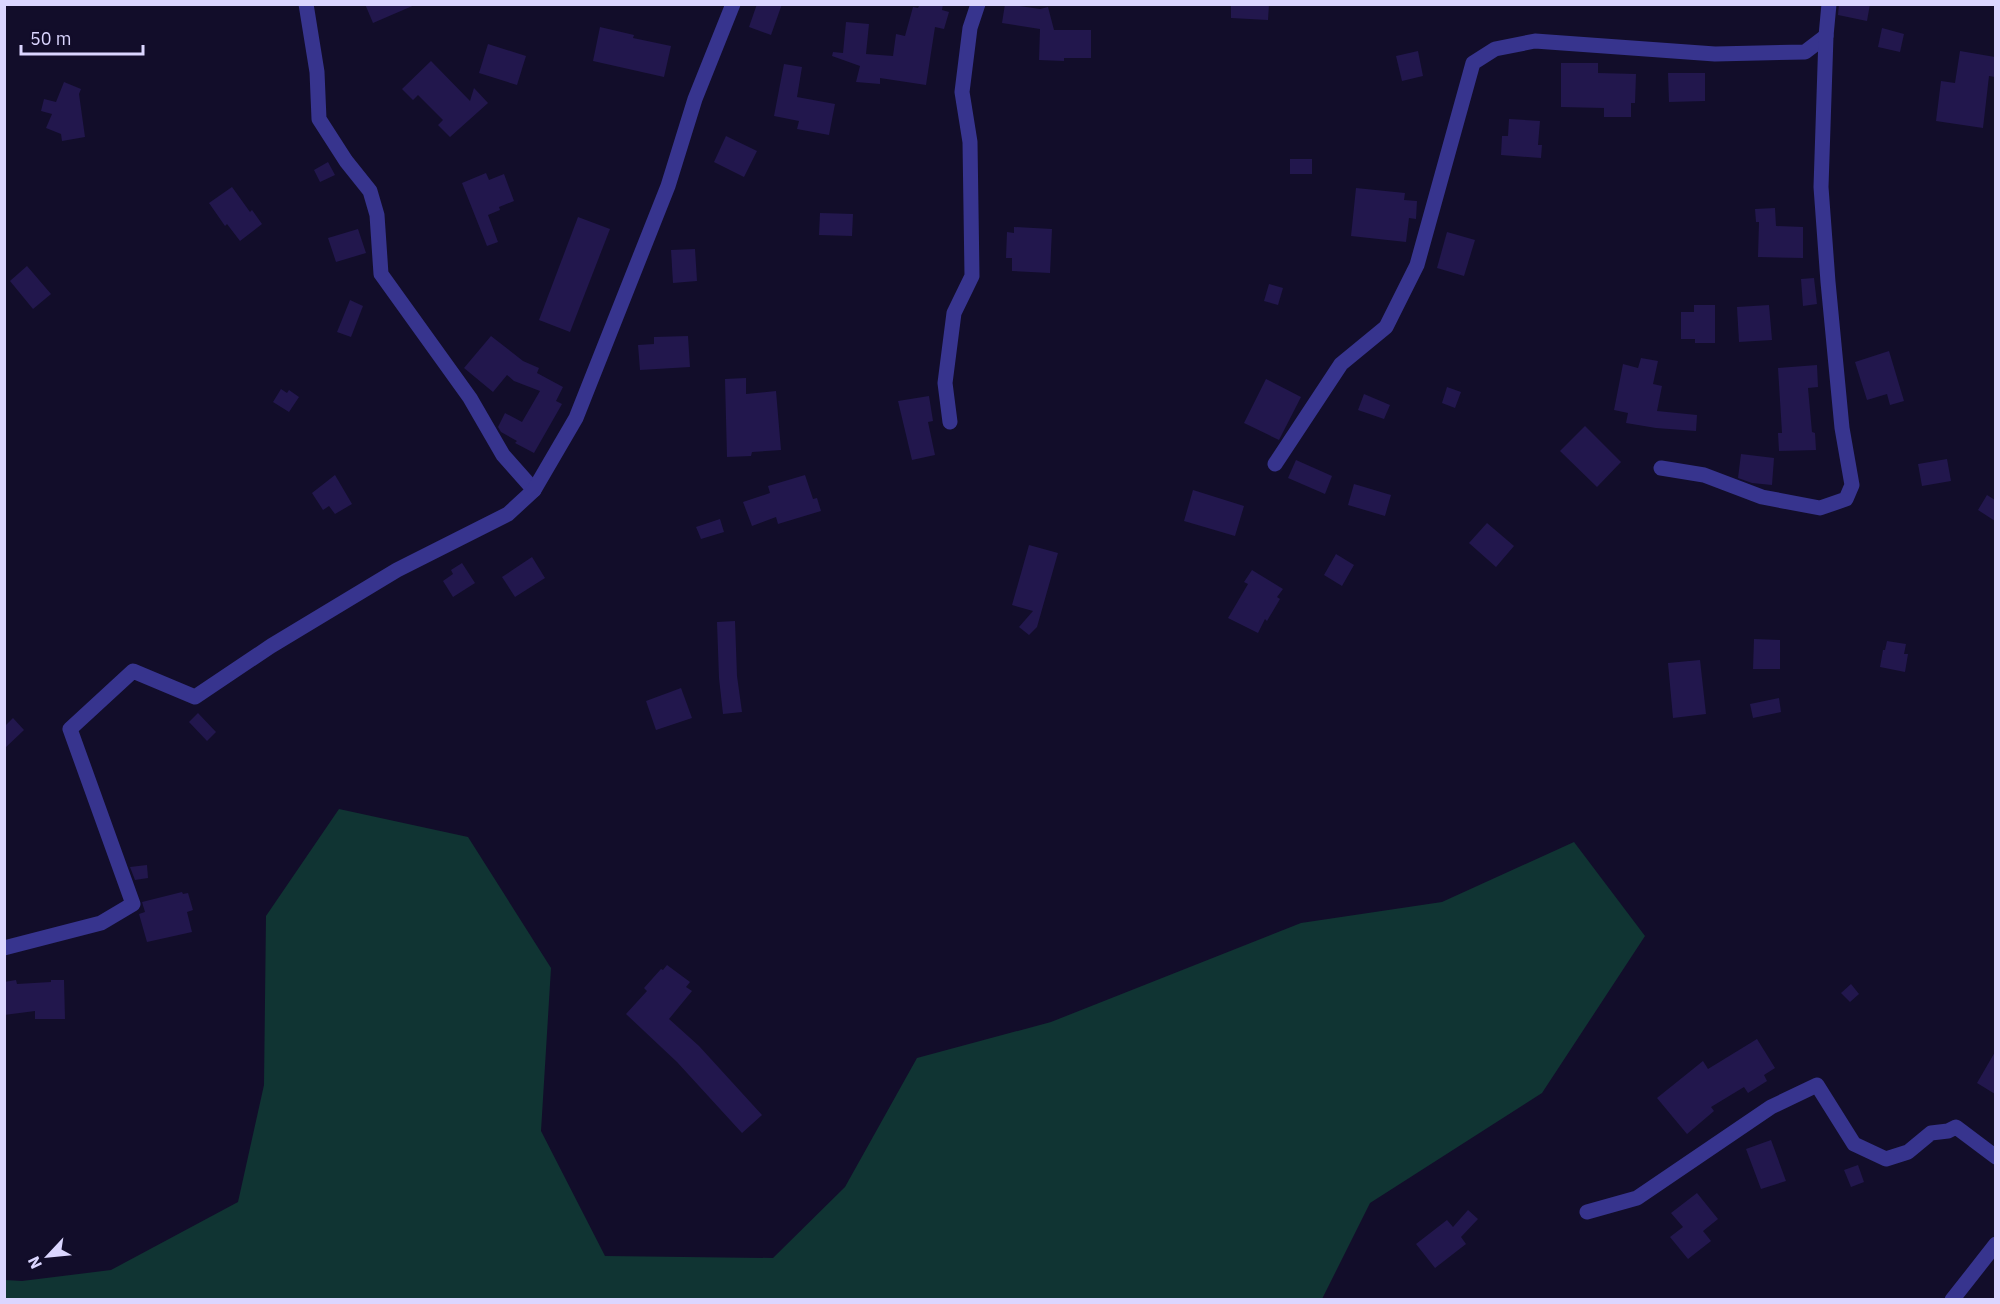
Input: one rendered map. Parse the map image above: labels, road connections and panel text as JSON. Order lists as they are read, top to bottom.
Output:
{
  "scale_bar": "50 m",
  "north": "bottom left"
}
